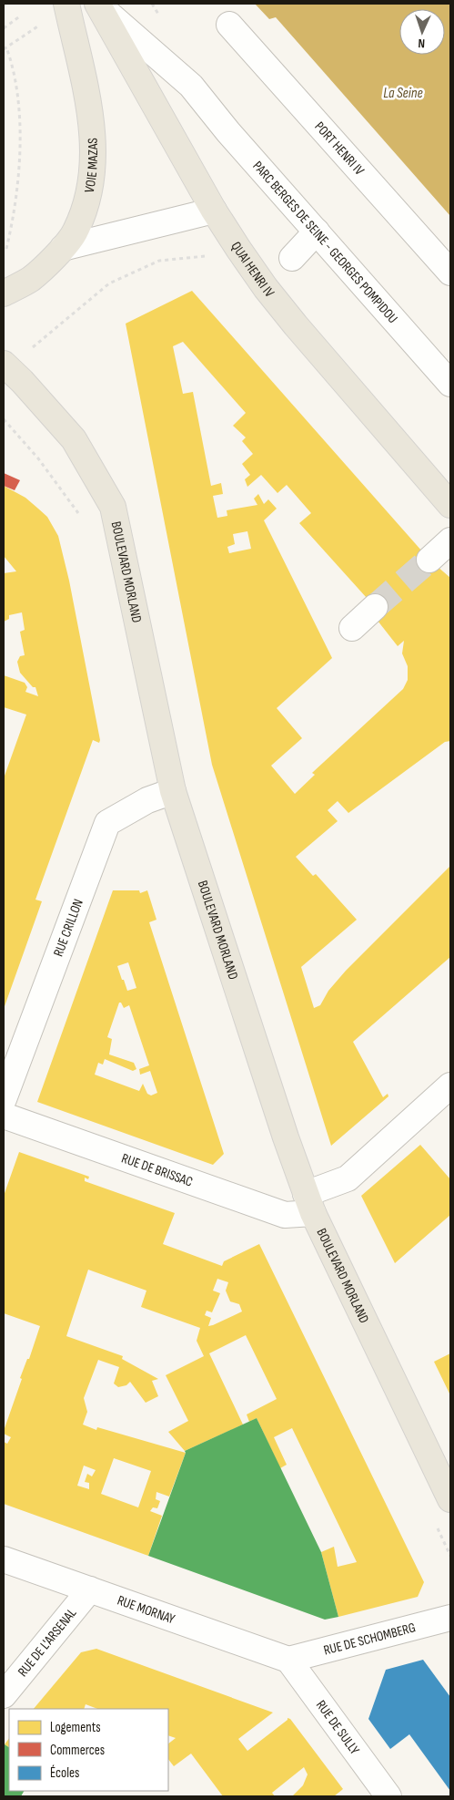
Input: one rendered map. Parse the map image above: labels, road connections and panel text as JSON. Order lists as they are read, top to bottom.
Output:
{
  "streets": {
    "main road": ["VOIE MAZAS", "QUAI HENRI IV", "BOULEVARD MORLAND"],
    "street": [
      "PORT HENRI IV",
      "PARC BERGES DE SEINE - GEORGES POMPIDOU",
      "RUE CRILLON",
      "RUE DE BRISSAC",
      "RUE MORNAY",
      "RUE DE SCHOMBERG",
      "RUE DE L'ARSENAL",
      "RUE DE SULLY"
    ]
  },
  "crossings": [
    ["PARC BERGES DE SEINE - GEORGES POMPIDOU", "QUAI HENRI IV"],
    ["BOULEVARD MORLAND", "RUE CRILLON"],
    ["BOULEVARD MORLAND", "RUE DE BRISSAC"],
    ["RUE MORNAY", "RUE DE SCHOMBERG"],
    ["RUE MORNAY", "RUE DE L'ARSENAL"],
    ["RUE MORNAY", "RUE DE SULLY"],
    ["RUE DE SCHOMBERG", "RUE DE SULLY"]
  ],
  "water": ["La Seine"],
  "legend": ["Logements", "Commerces", "Écoles"],
  "north": "bottom"
}
